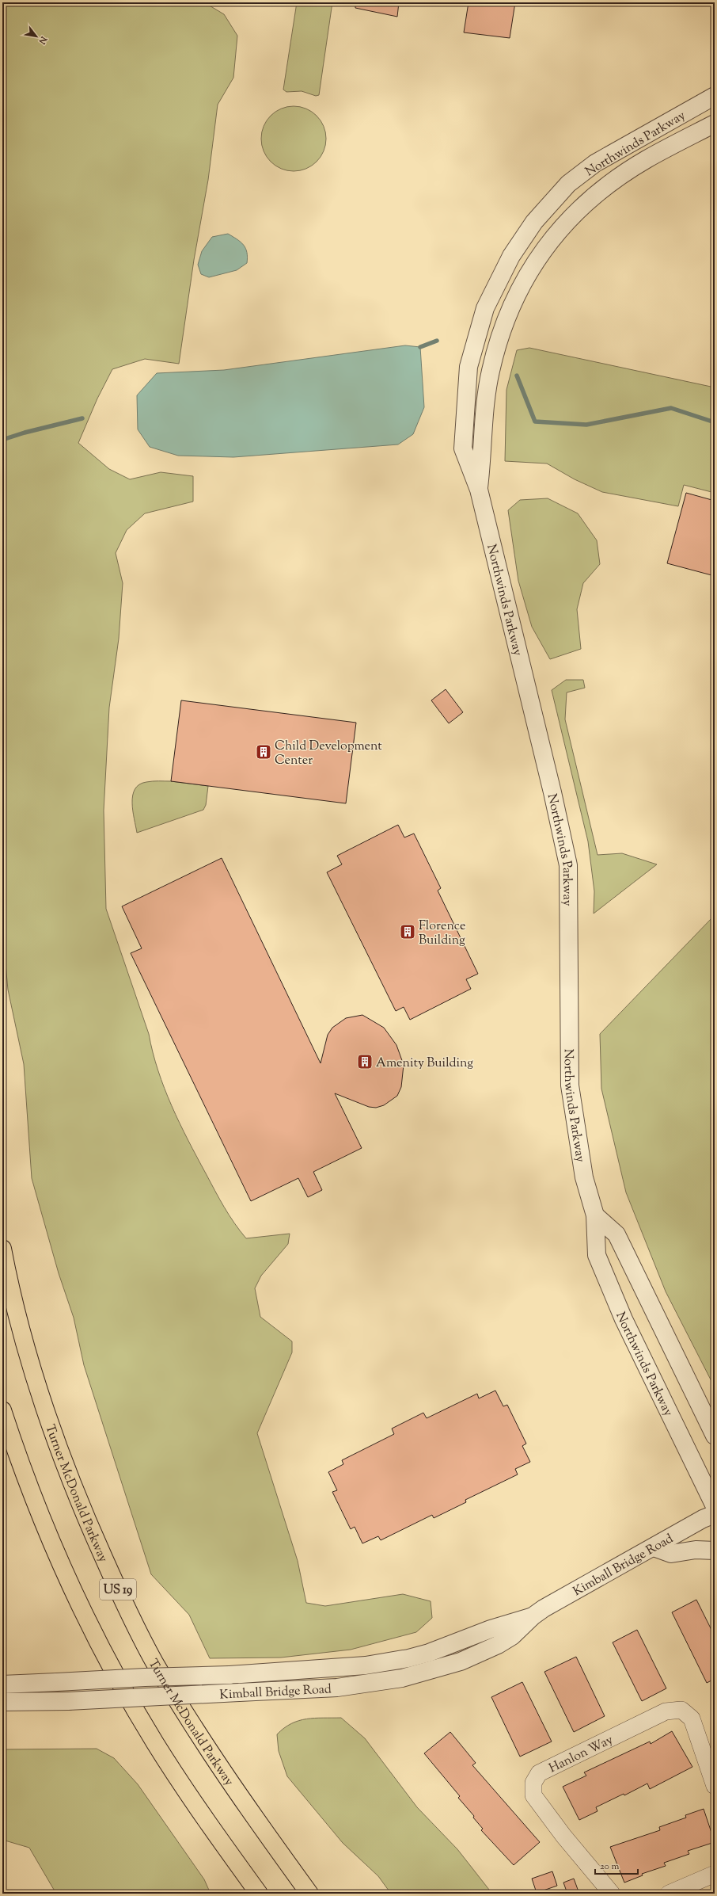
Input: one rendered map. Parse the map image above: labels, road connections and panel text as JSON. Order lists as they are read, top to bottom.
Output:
{
  "streets": {
    "highway": ["Turner McDonald Parkway", "US 19"],
    "street": ["Northwinds Parkway", "Kimball Bridge Road", "Hanlon Way"]
  },
  "places": {
    "building": ["Child Development Center", "Florence Building", "Amenity Building"]
  },
  "scale_bar": "20 m",
  "north": "bottom right"
}
